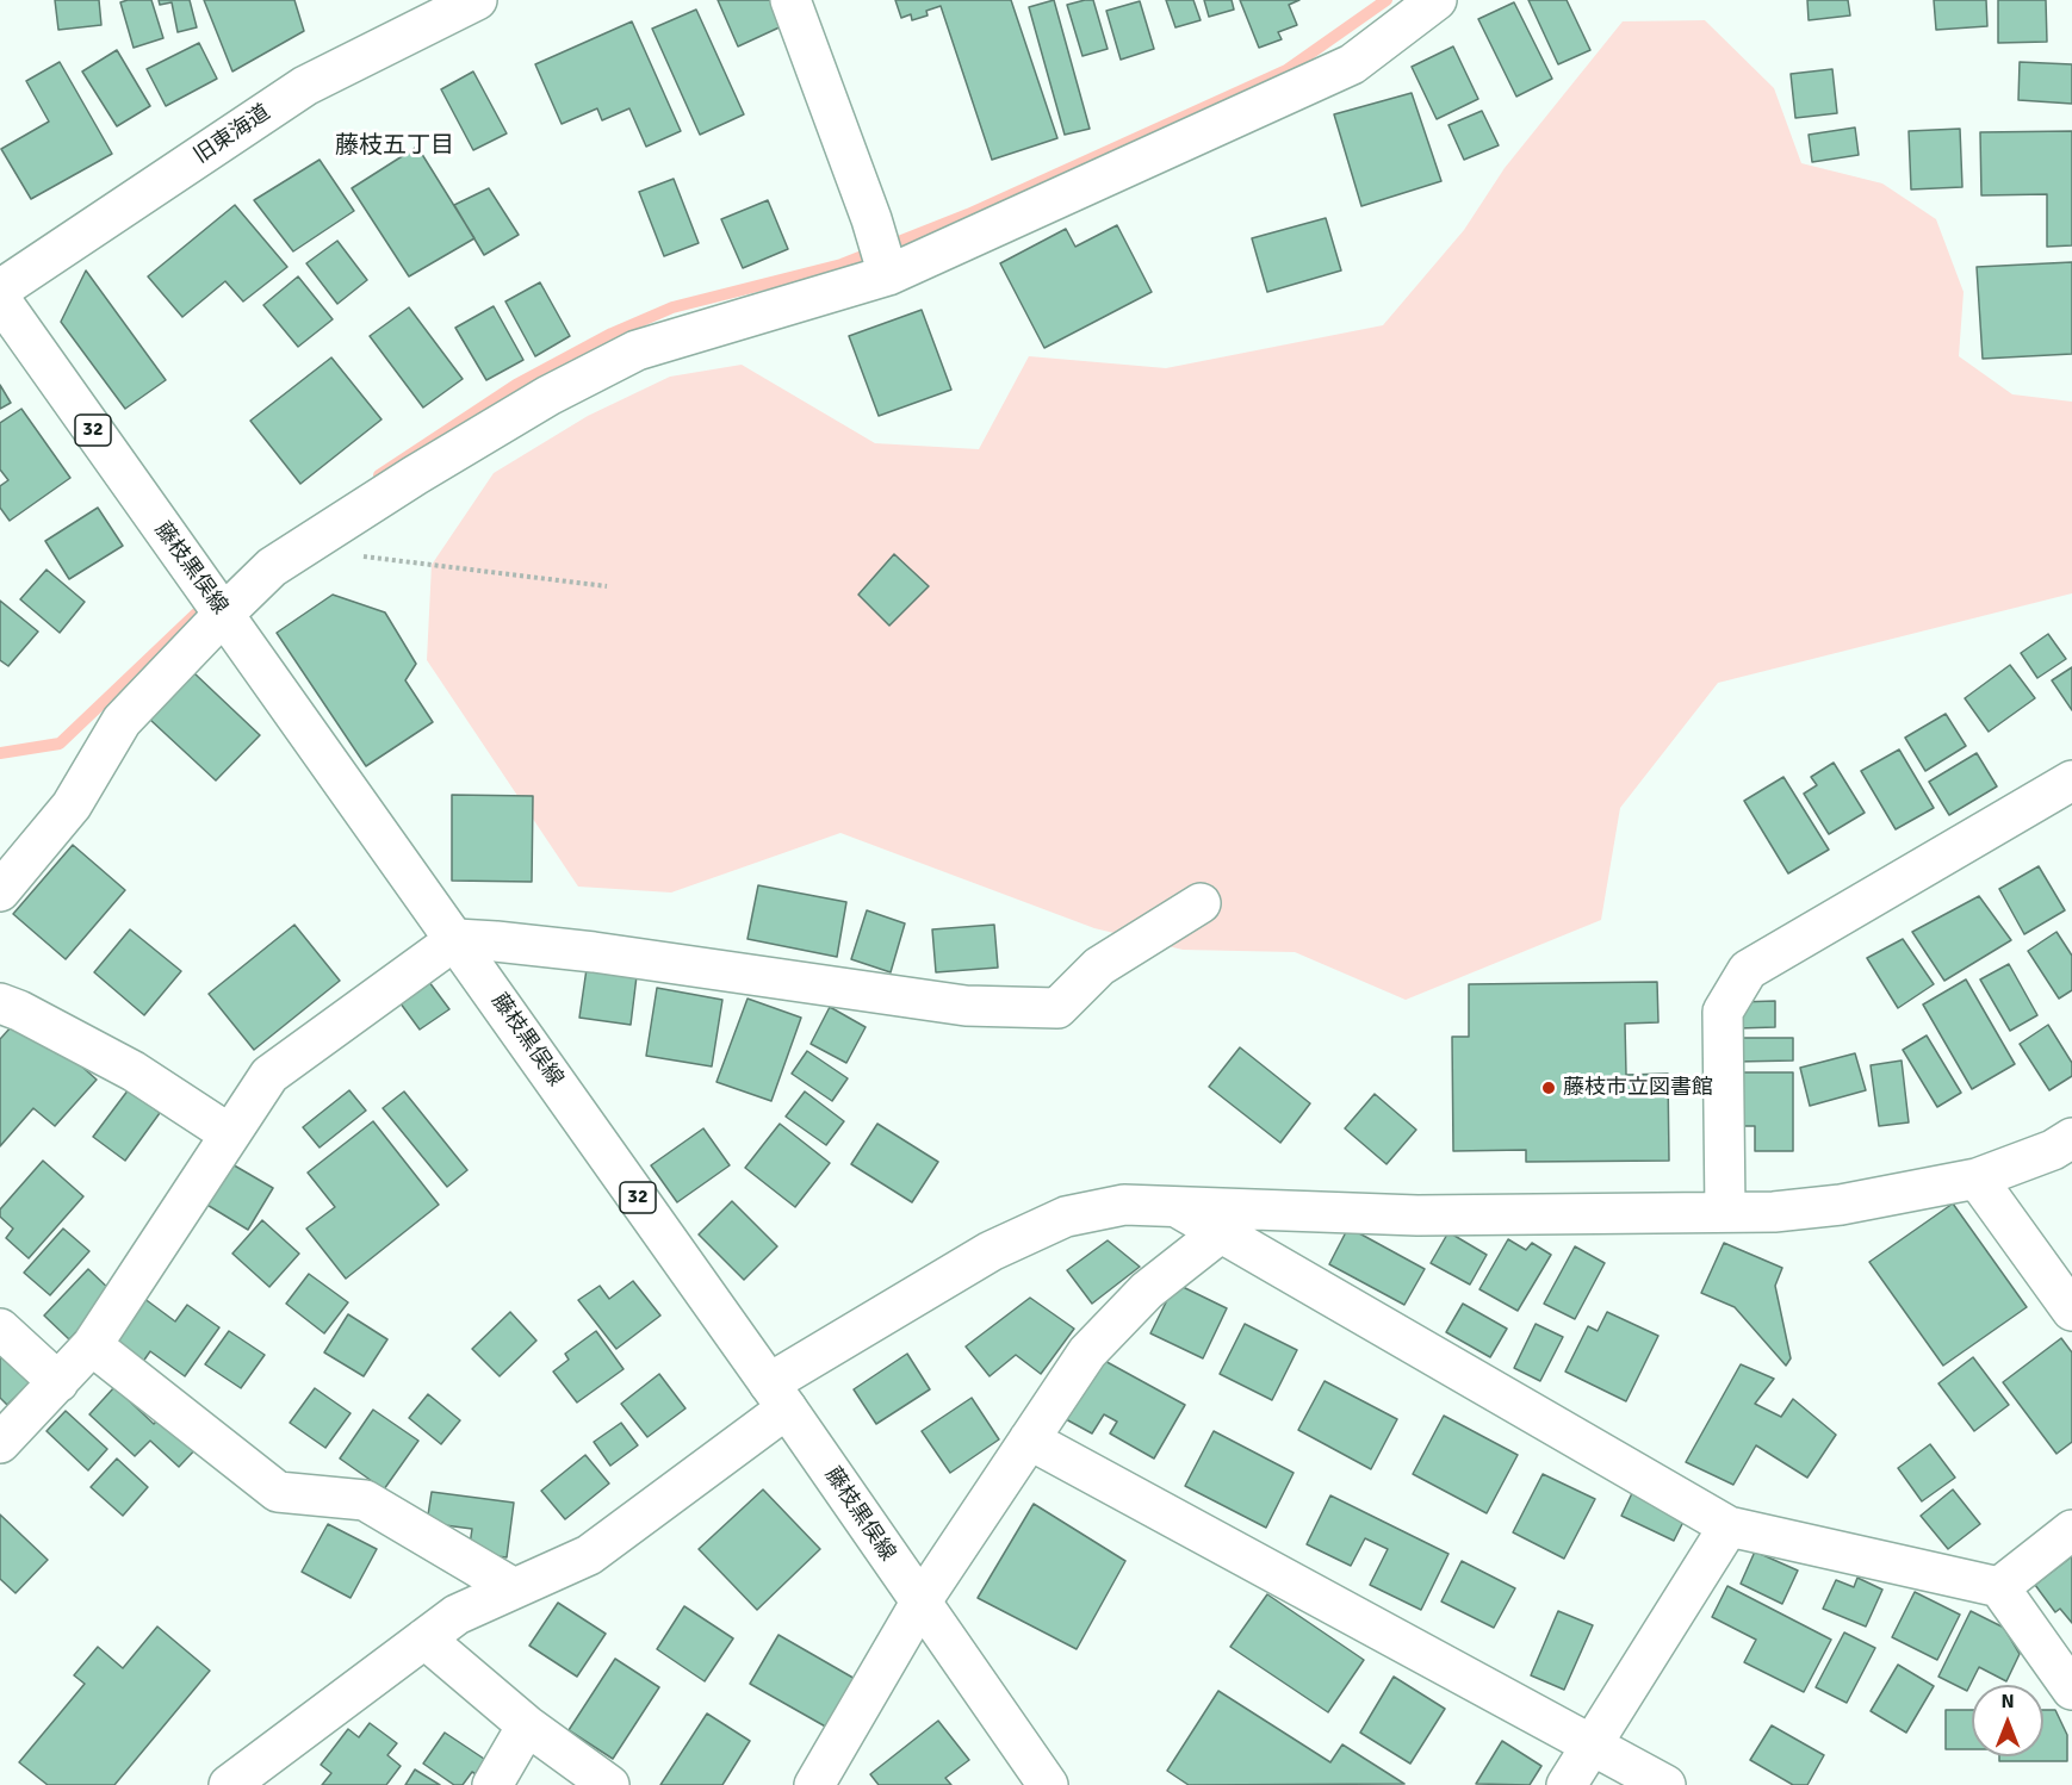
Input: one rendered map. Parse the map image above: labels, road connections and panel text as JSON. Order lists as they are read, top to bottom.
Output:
{
  "streets": {
    "street": ["旧東海道", "32", "藤枝黒俣線"]
  },
  "districts": ["藤枝五丁目"],
  "places": ["藤枝市立図書館"],
  "north": "top"
}
